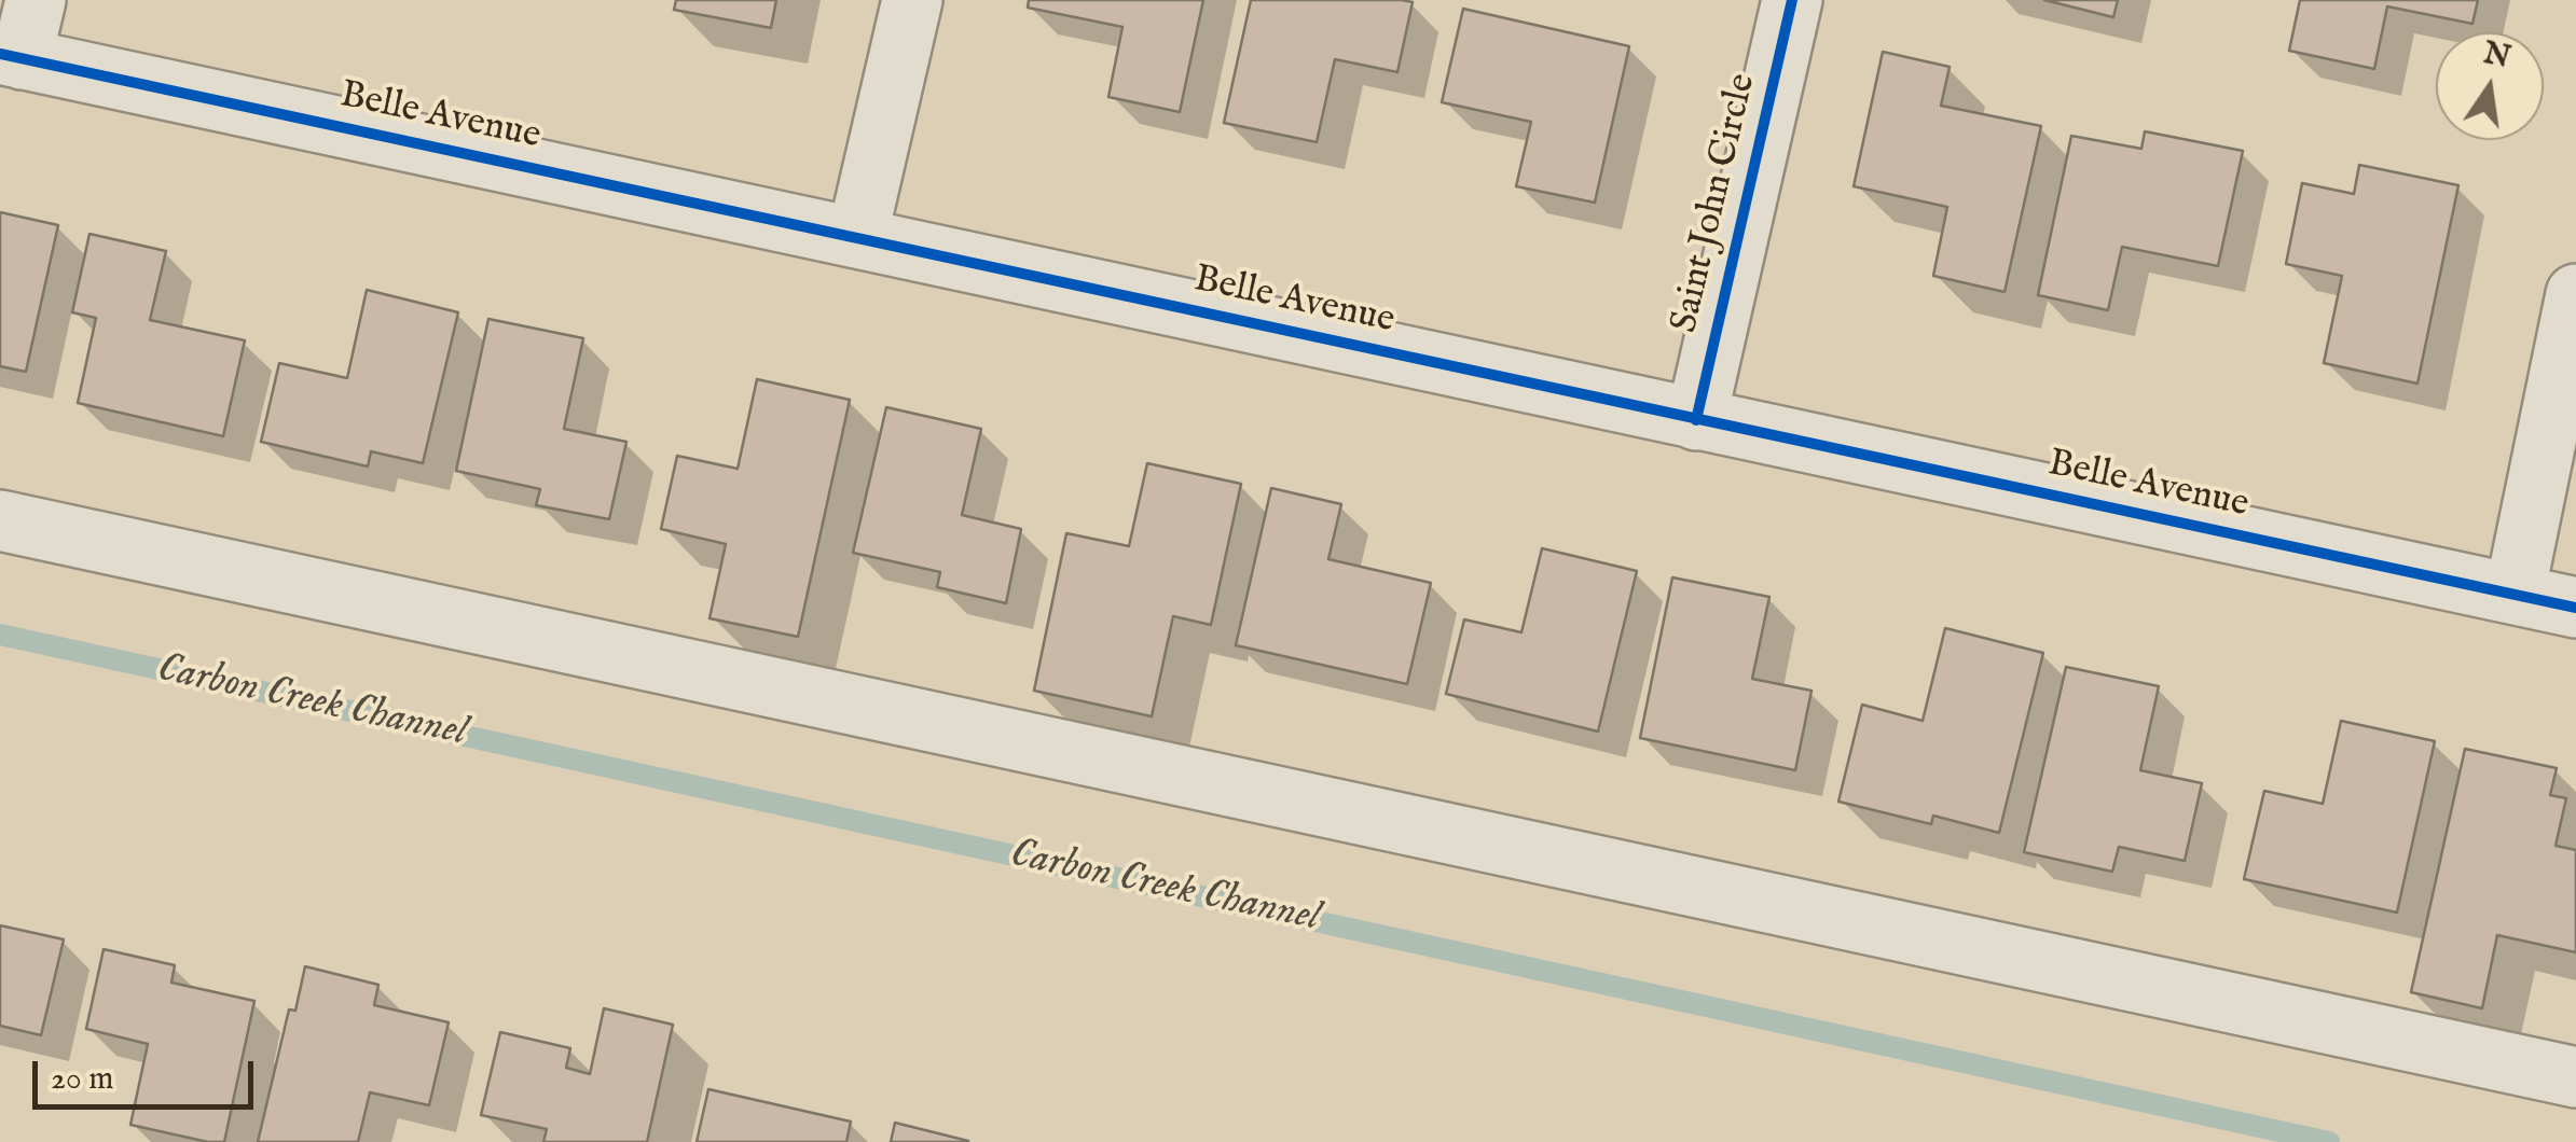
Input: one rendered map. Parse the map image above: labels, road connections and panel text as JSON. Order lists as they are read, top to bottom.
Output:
{
  "streets": {
    "street": ["Belle Avenue", "Saint John Circle"]
  },
  "crossings": [
    ["Belle Avenue", "Saint John Circle"]
  ],
  "water": ["Carbon Creek Channel"],
  "scale_bar": "20 m",
  "north": "top"
}
